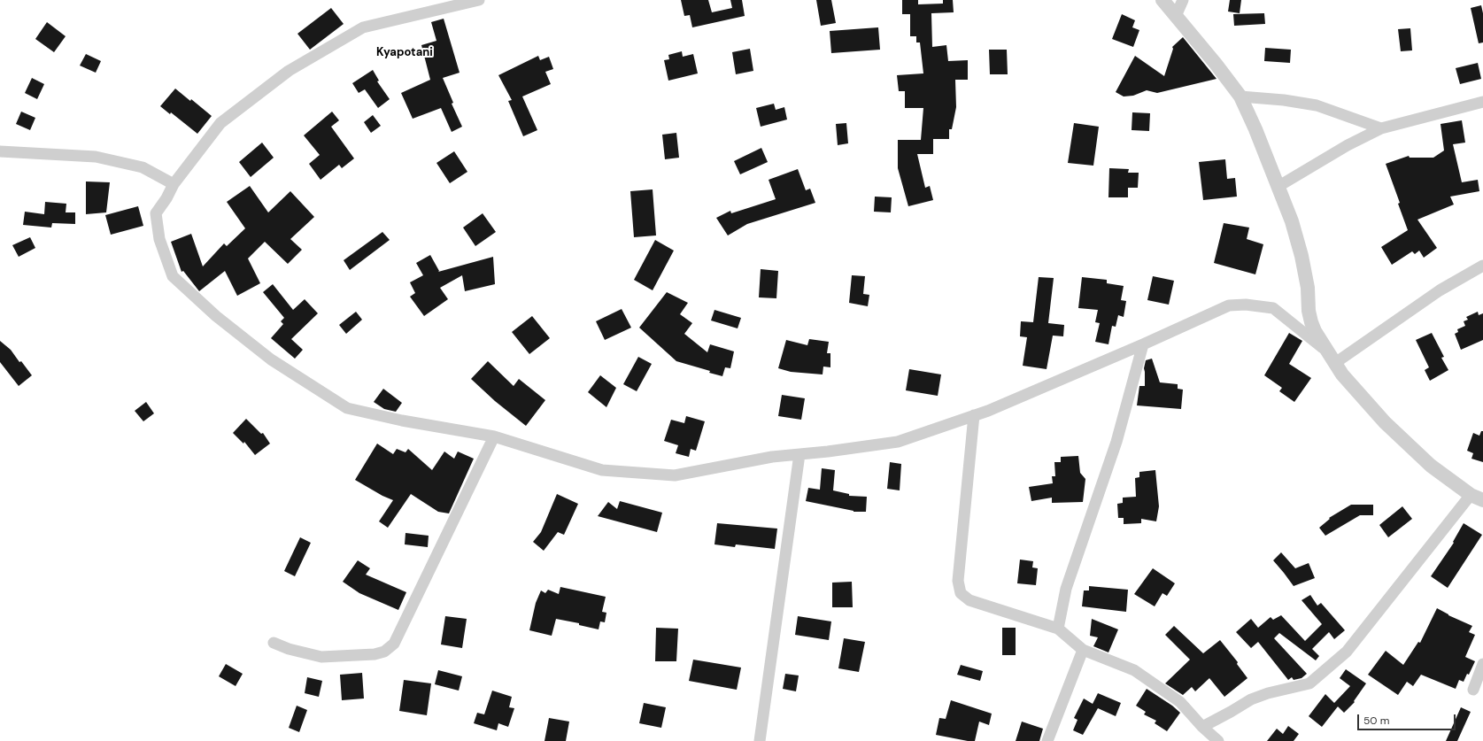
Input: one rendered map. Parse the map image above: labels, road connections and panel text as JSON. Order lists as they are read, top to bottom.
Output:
{
  "districts": ["Kyapotani"],
  "scale_bar": "50 m"
}
